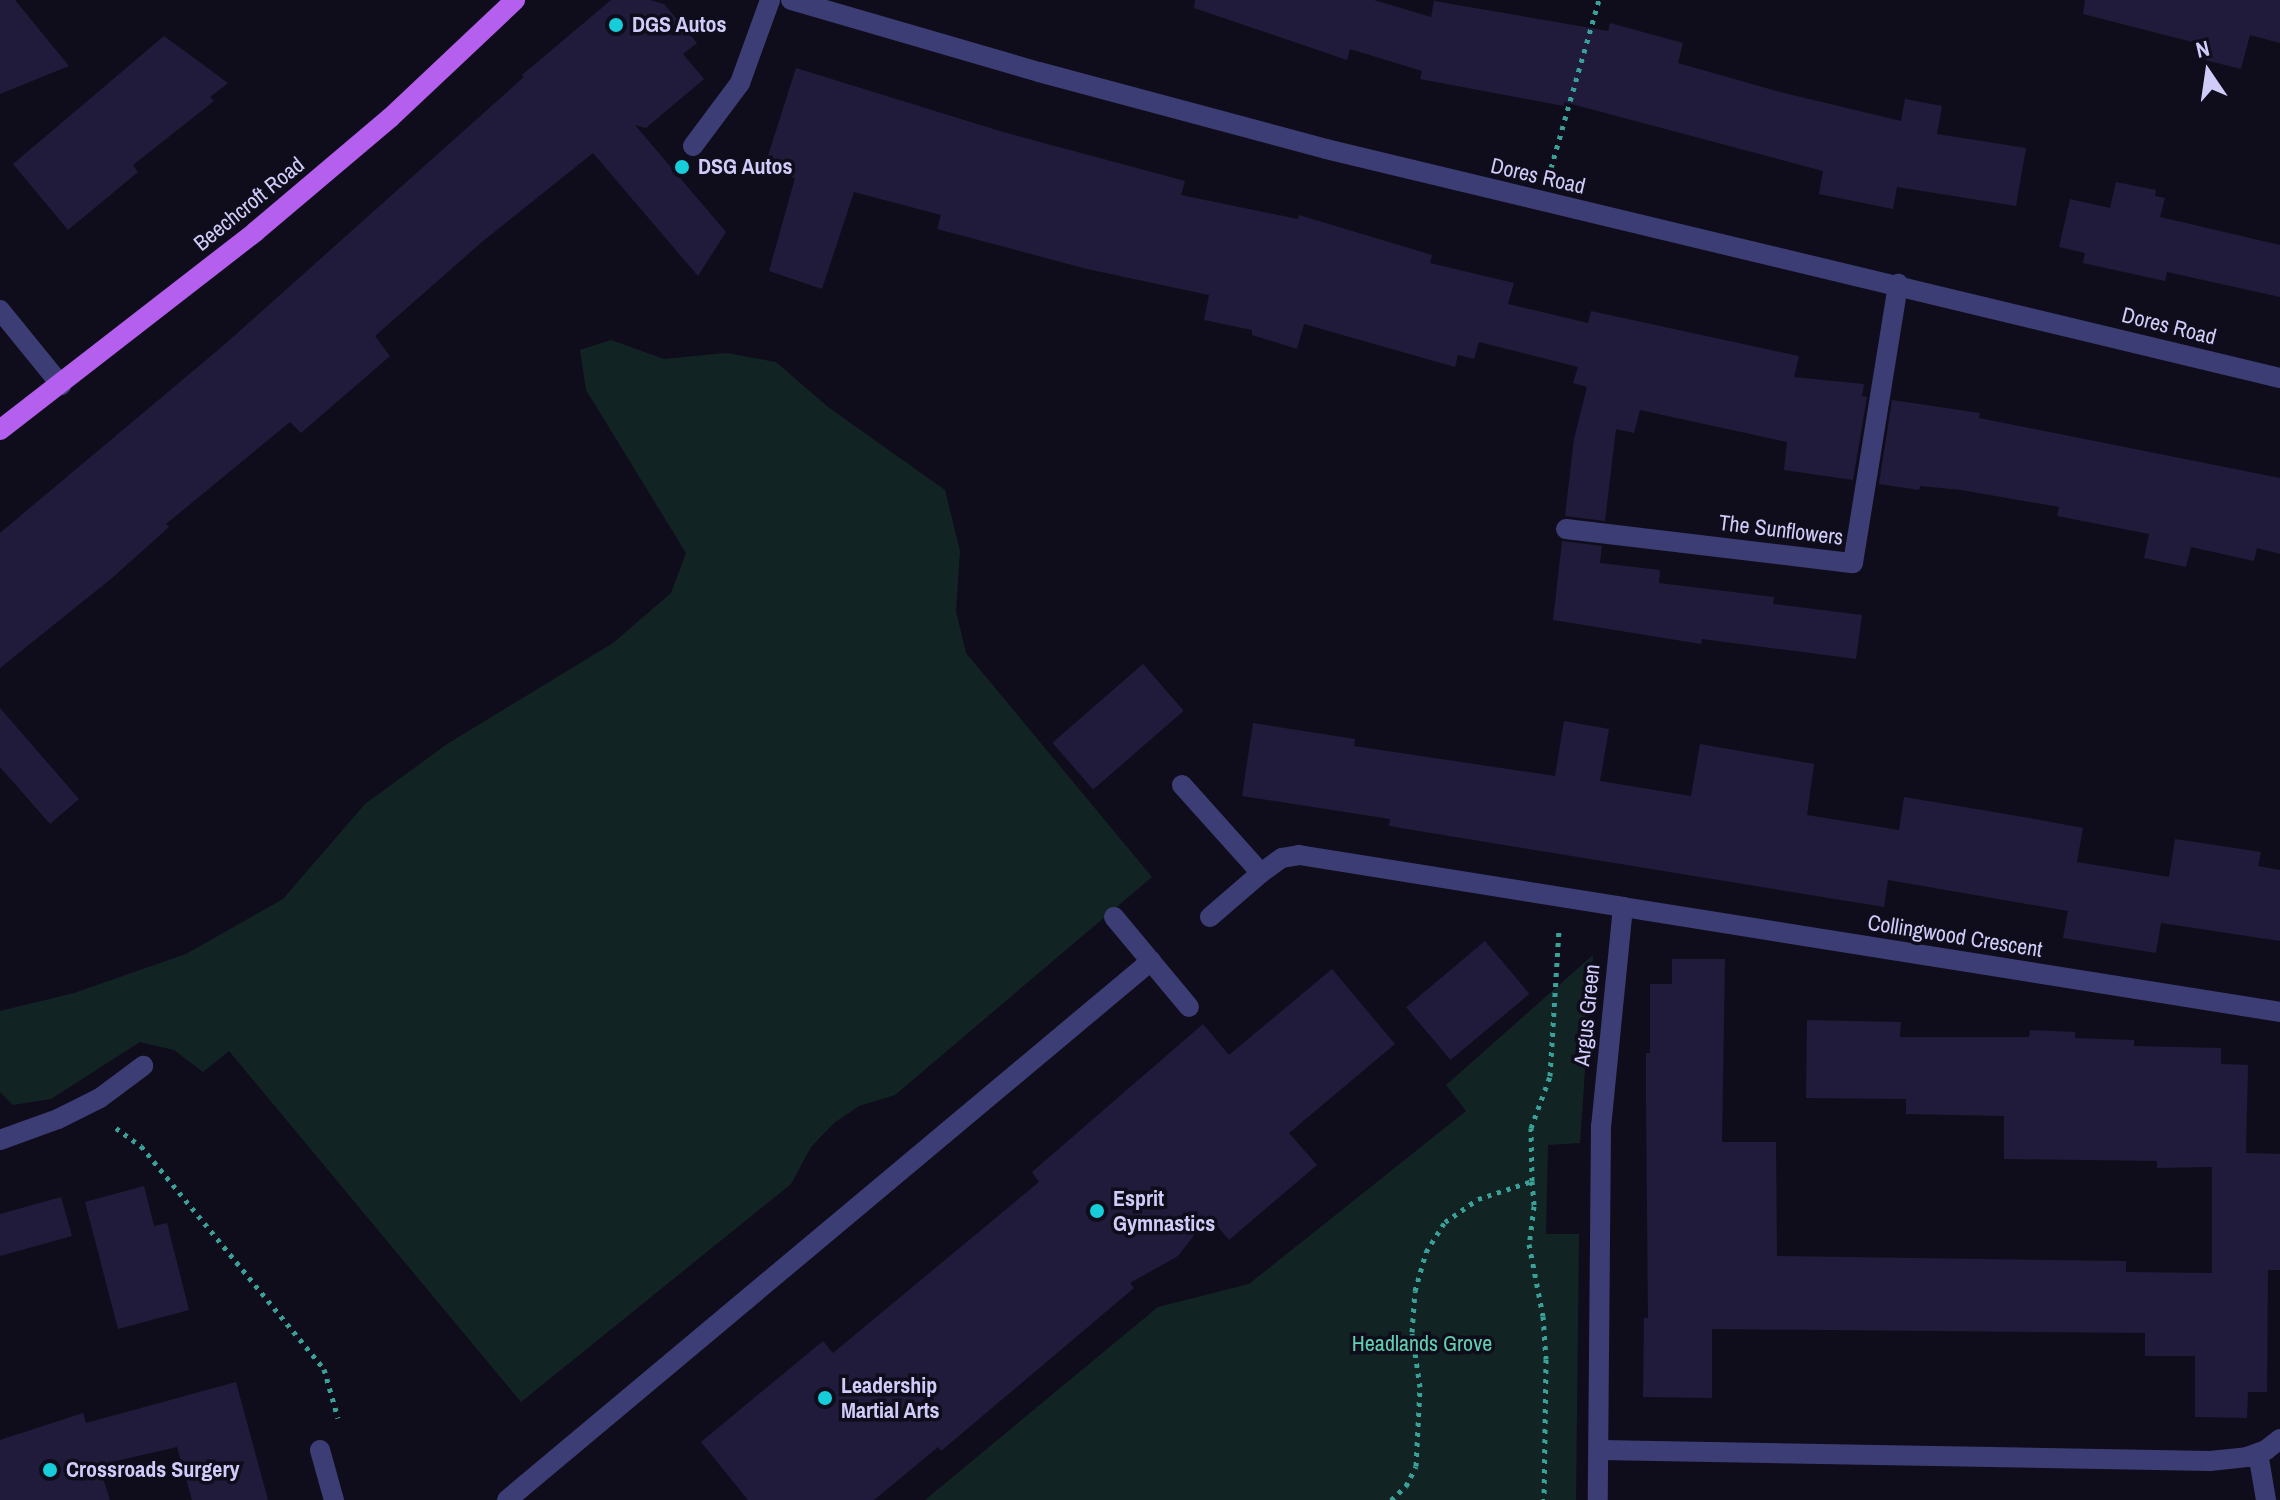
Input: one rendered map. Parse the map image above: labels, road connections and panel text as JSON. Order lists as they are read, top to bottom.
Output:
{
  "streets": {
    "main road": ["Beechcroft Road"],
    "street": [
      "Dores Road",
      "The Sunflowers",
      "Collingwood Crescent",
      "Argus Green"
    ]
  },
  "crossings": [
    ["Dores Road", "The Sunflowers"],
    ["Collingwood Crescent", "Argus Green"]
  ],
  "parks": ["Headlands Grove"],
  "places": [
    "DGS Autos",
    "DSG Autos",
    "Esprit Gymnastics",
    "Leadership Martial Arts",
    "Crossroads Surgery"
  ],
  "north": "top"
}
